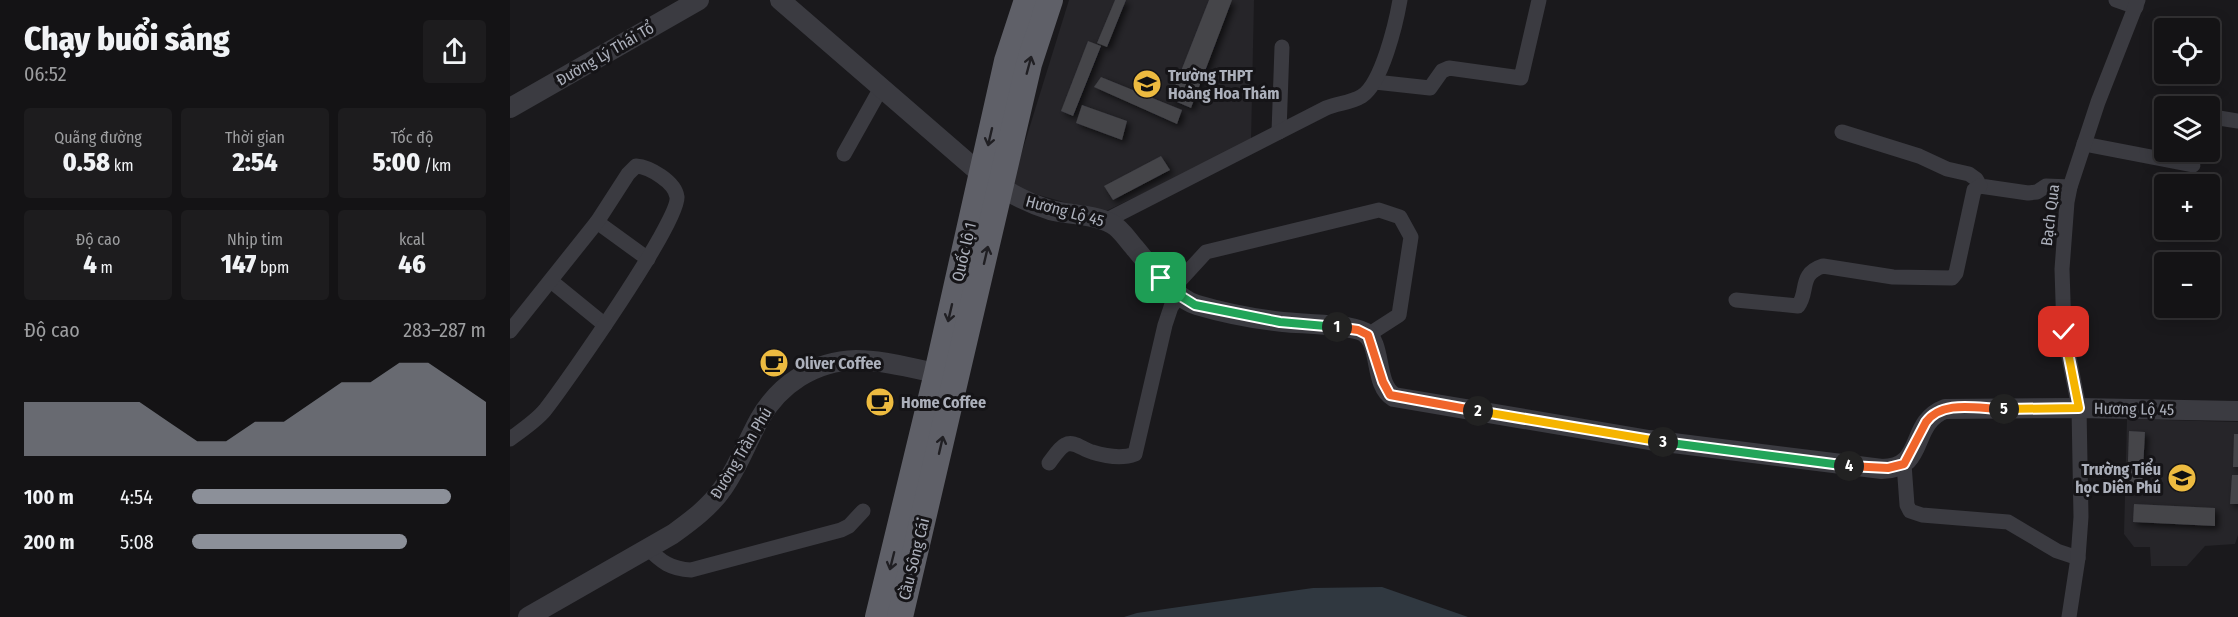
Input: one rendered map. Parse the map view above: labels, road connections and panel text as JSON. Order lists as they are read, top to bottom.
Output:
{
  "streets": {
    "highway": ["Quốc lộ 1", "Cầu Sông Cái"],
    "street": [
      "Đường Lý Thái Tổ",
      "Hương Lộ 45",
      "Bạch Qua",
      "Đường Trần Phú"
    ]
  },
  "crossings": [
    ["Hương Lộ 45", "Bạch Qua"],
    ["Hương Lộ 45", "Quốc lộ 1"],
    ["Quốc lộ 1", "Đường Trần Phú"],
    ["Quốc lộ 1", "Cầu Sông Cái"]
  ],
  "places": {
    "school or university": ["Trường THPT Hoàng Hoa Thám", "Trường Tiểu học Diên Phú"],
    "cafe": ["Oliver Coffee", "Home Coffee"]
  },
  "page": {
    "heading": ["Chạy buổi sáng", "06:52"],
    "map_buttons": ["+", "−"],
    "stats": [
      ["Quãng đường", "0.58 km"],
      ["Thời gian", "2:54"],
      ["Tốc độ", "5:00 /km"],
      ["Độ cao", "4 m"],
      ["Nhịp tim", "147 bpm"],
      ["kcal", "46"]
    ],
    "chart": ["Độ cao", "283–287 m"],
    "pins": [
      "1",
      "5",
      "2",
      "3",
      "4"
    ],
    "list": [
      {
        "name": "100 m",
        "note": "4:54"
      },
      {
        "name": "200 m",
        "note": "5:08"
      }
    ]
  }
}
